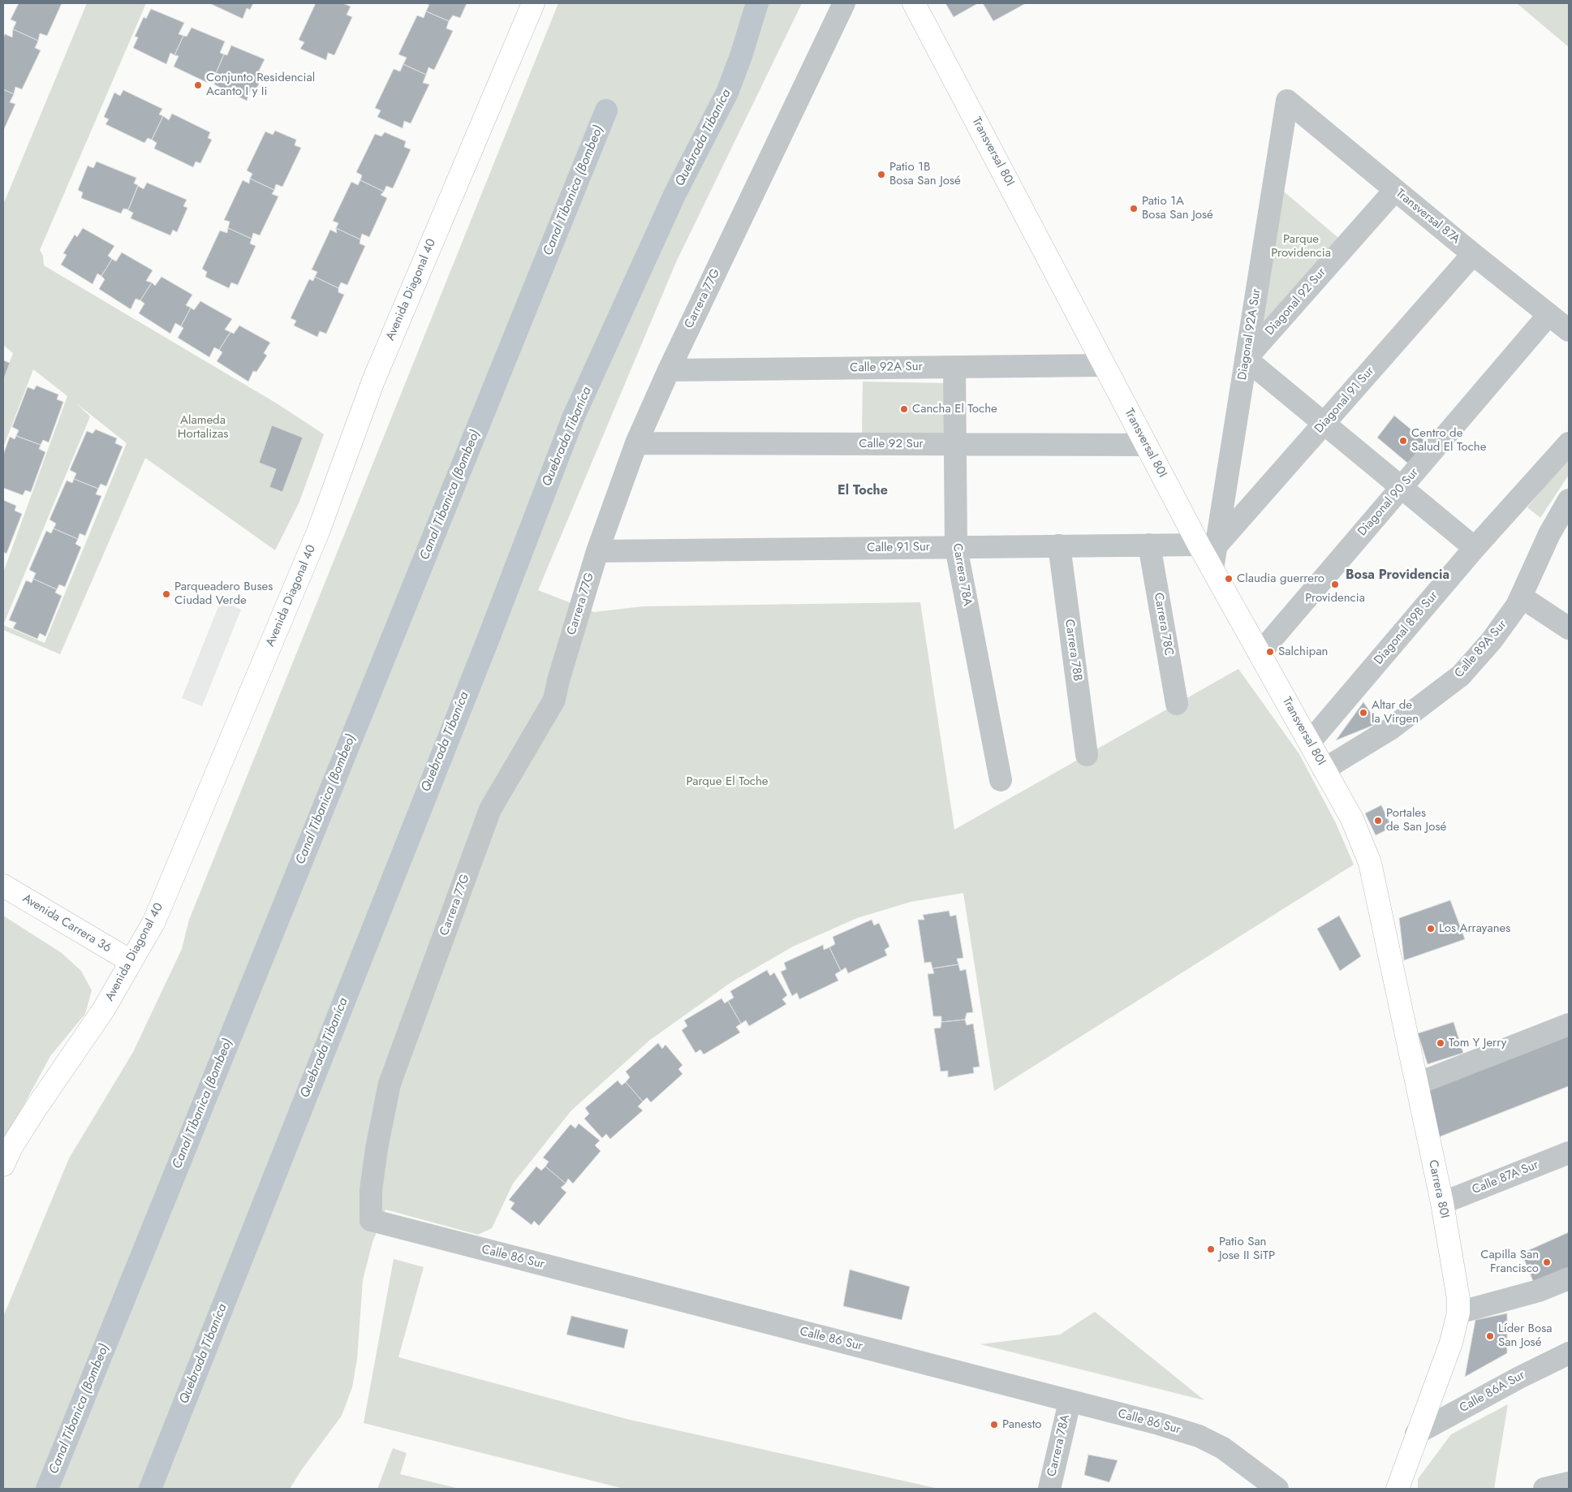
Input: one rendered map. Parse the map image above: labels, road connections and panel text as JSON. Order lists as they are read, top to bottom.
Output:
{
  "streets": {
    "main road": [
      "Transversal 80I",
      "Avenida Diagonal 40",
      "Avenida Carrera 36",
      "Carrera 80I"
    ],
    "street": [
      "Transversal 87A",
      "Carrera 77G",
      "Diagonal 92 Sur",
      "Diagonal 92A Sur",
      "Calle 92A Sur",
      "Diagonal 91 Sur",
      "Calle 92 Sur",
      "Diagonal 90 Sur",
      "Calle 91 Sur",
      "Carrera 78A",
      "Carrera 78C",
      "Diagonal 89B Sur",
      "Calle 89A Sur",
      "Carrera 78B",
      "Calle 87A Sur",
      "Calle 86 Sur",
      "Calle 86A Sur"
    ]
  },
  "crossings": [
    ["Transversal 80I", "Diagonal 92A Sur"],
    ["Transversal 80I", "Calle 92A Sur"],
    ["Transversal 80I", "Diagonal 91 Sur"],
    ["Transversal 80I", "Calle 92 Sur"],
    ["Transversal 80I", "Diagonal 90 Sur"],
    ["Transversal 80I", "Calle 91 Sur"],
    ["Transversal 80I", "Diagonal 89B Sur"],
    ["Transversal 80I", "Calle 89A Sur"],
    ["Transversal 80I", "Carrera 80I"],
    ["Transversal 87A", "Diagonal 92 Sur"],
    ["Transversal 87A", "Diagonal 92A Sur"],
    ["Transversal 87A", "Diagonal 91 Sur"],
    ["Transversal 87A", "Diagonal 90 Sur"],
    ["Avenida Diagonal 40", "Avenida Carrera 36"],
    ["Carrera 77G", "Calle 92A Sur"],
    ["Carrera 77G", "Calle 92 Sur"],
    ["Carrera 77G", "Calle 91 Sur"],
    ["Carrera 77G", "Calle 86 Sur"],
    ["Diagonal 92 Sur", "Diagonal 92A Sur"],
    ["Diagonal 92A Sur", "Diagonal 91 Sur"],
    ["Diagonal 92A Sur", "Calle 91 Sur"],
    ["Calle 92A Sur", "Carrera 78A"],
    ["Diagonal 91 Sur", "Calle 91 Sur"],
    ["Calle 92 Sur", "Carrera 78A"],
    ["Calle 91 Sur", "Carrera 78A"],
    ["Calle 91 Sur", "Carrera 78C"],
    ["Calle 91 Sur", "Carrera 78B"],
    ["Carrera 78A", "Calle 86 Sur"],
    ["Calle 87A Sur", "Carrera 80I"],
    ["Carrera 80I", "Calle 86A Sur"]
  ],
  "districts": ["El Toche", "Bosa Providencia"],
  "water": ["Quebrada Tibaníca", "Canal Tibanica (Bombeo)"],
  "parks": ["Parque Providencia", "Alameda Hortalizas", "Parque El Toche"],
  "places": [
    "Conjunto Residencial Acanto I y Ii",
    "Patio 1B Bosa San José",
    "Patio 1A Bosa San José",
    "Cancha El Toche",
    "Centro de Salud El Toche",
    "Claudia guerrero",
    "Providencia",
    "Parqueadero Buses Ciudad Verde",
    "Salchipan",
    "Altar de la Virgen",
    "Portales de San José",
    "Los Arrayanes",
    "Tom Y Jerry",
    "Patio San Jose II SiTP",
    "Capilla San Francisco",
    "Líder Bosa San José",
    "Panesto"
  ]
}
